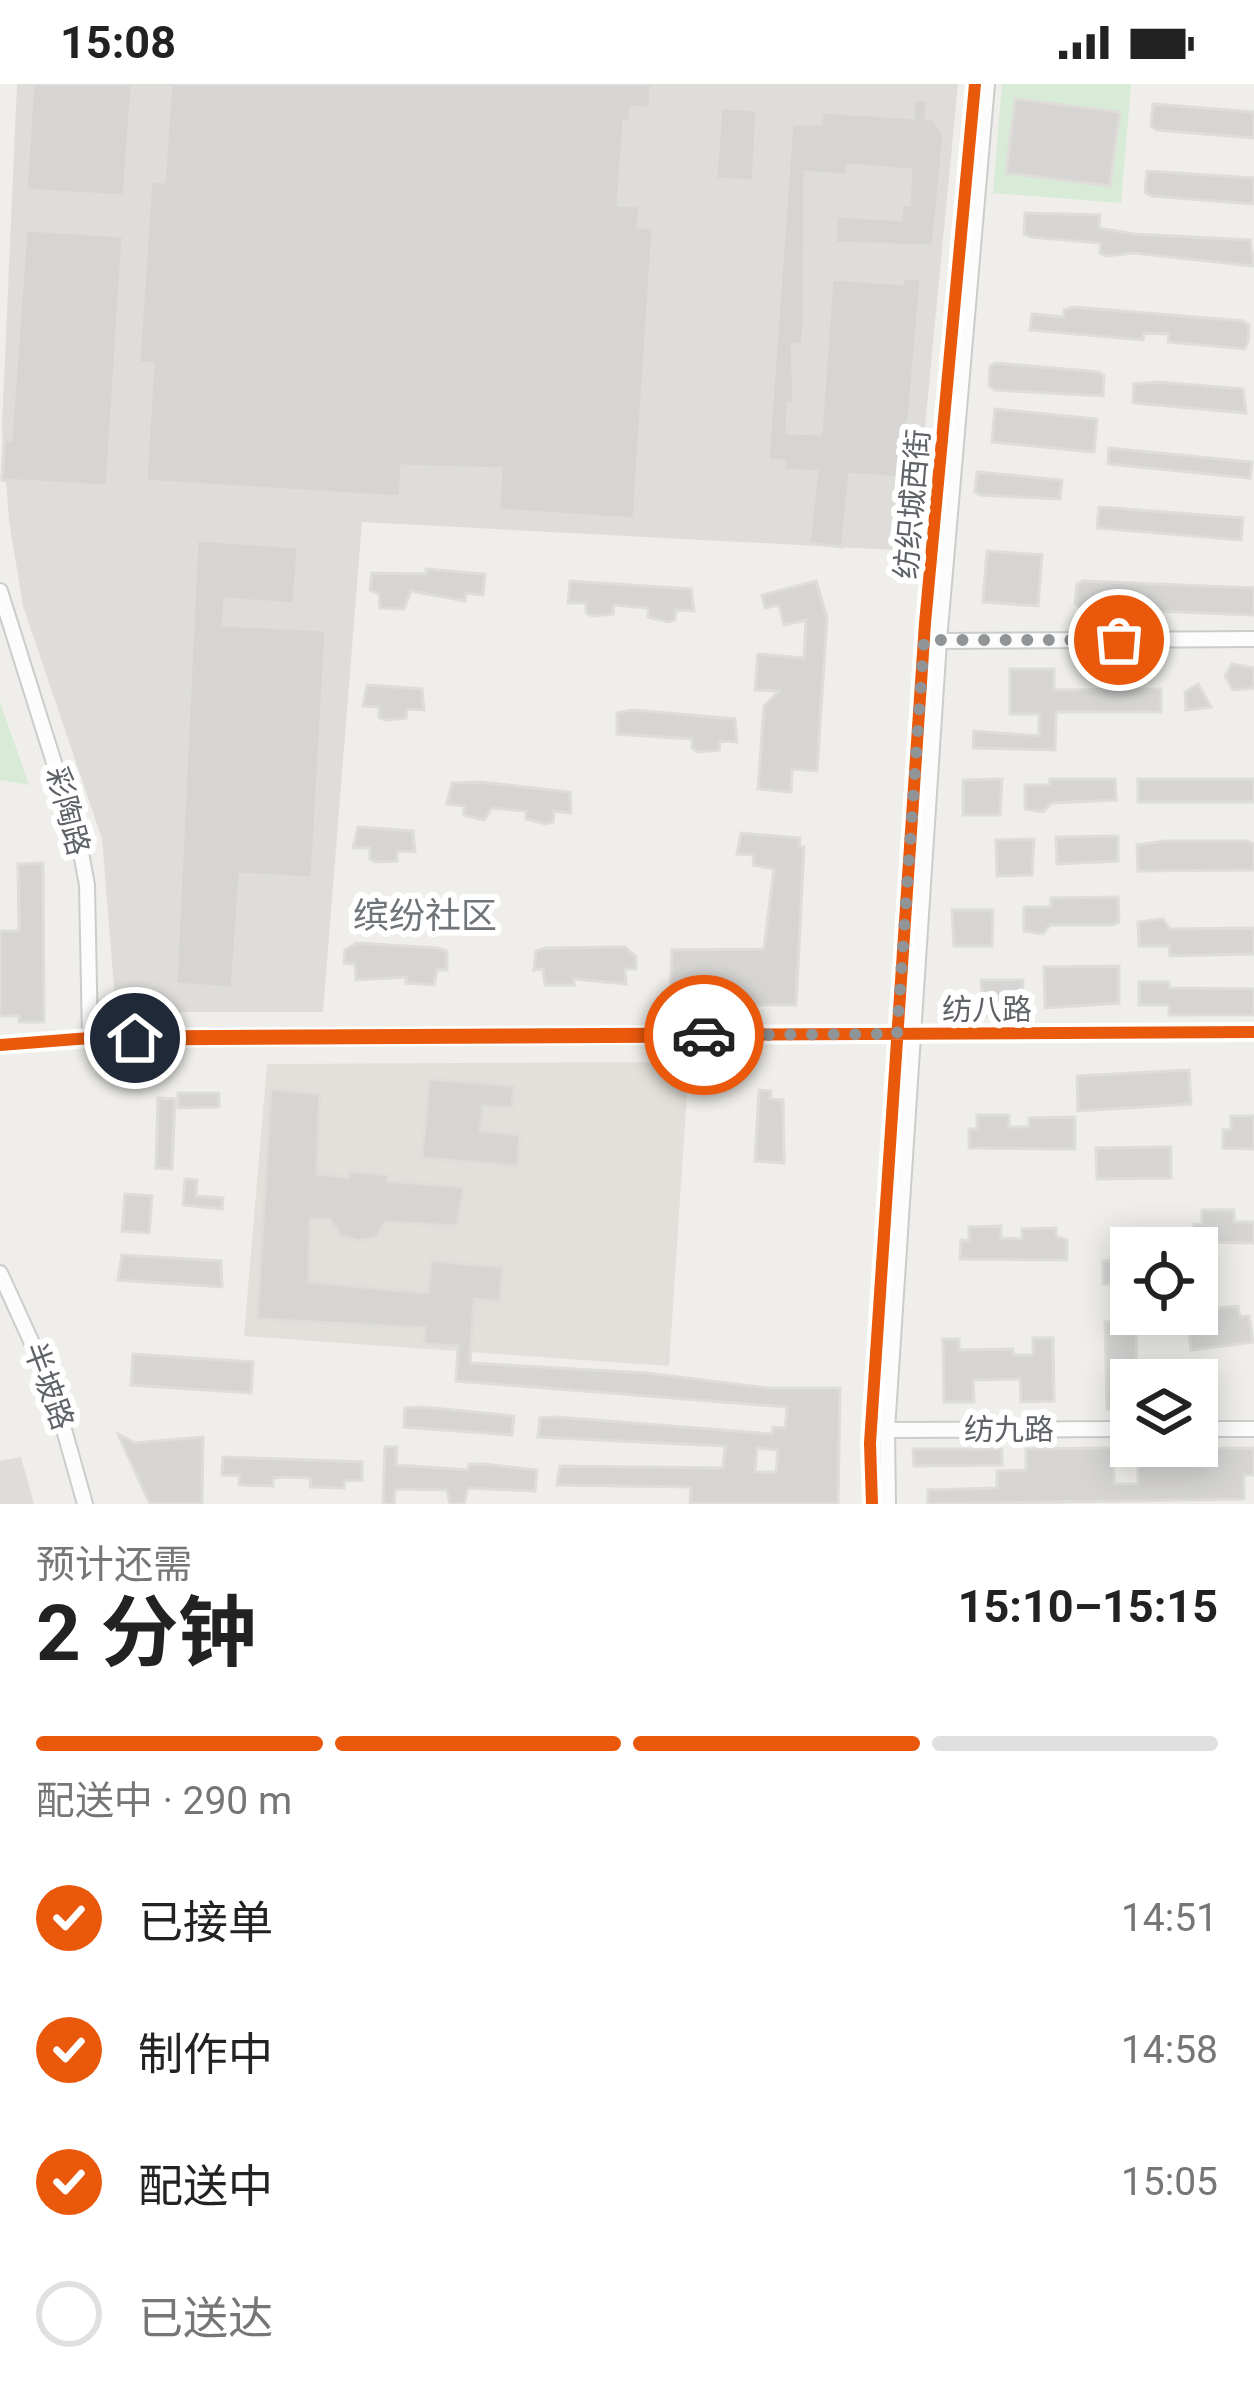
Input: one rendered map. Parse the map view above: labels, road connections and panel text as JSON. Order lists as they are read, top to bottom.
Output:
{
  "streets": {
    "street": [
      "纺织城西街",
      "彩陶路",
      "纺八路",
      "半坡路",
      "纺九路"
    ]
  },
  "crossings": [
    ["纺织城西街", "纺八路"],
    ["纺织城西街", "纺九路"],
    ["彩陶路", "纺八路"]
  ],
  "districts": ["缤纷社区"],
  "page": {
    "status": "15:08",
    "heading": ["2 分钟", "预计还需", "15:10–15:15"],
    "bar": "配送中 · 290 m",
    "list": [
      ["已接单", "14:51"],
      ["制作中", "14:58"],
      ["配送中", "15:05"],
      "已送达"
    ]
  }
}
